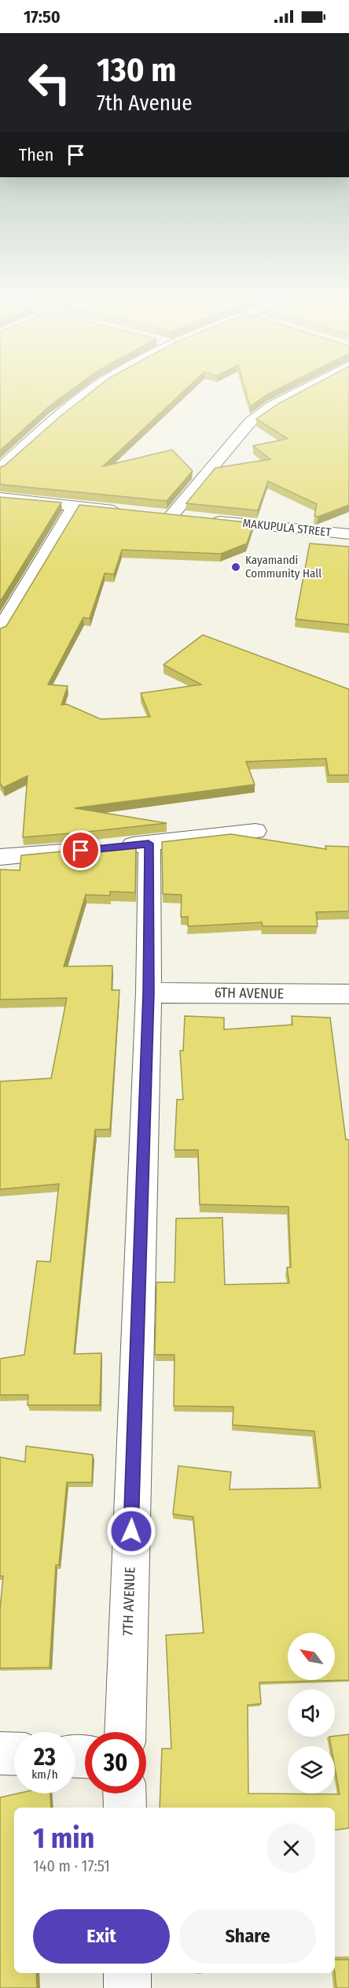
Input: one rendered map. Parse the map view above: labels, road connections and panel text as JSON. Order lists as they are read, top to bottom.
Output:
{
  "streets": {
    "street": ["MAKUPULA STREET", "6TH AVENUE", "7TH AVENUE"]
  },
  "crossings": [
    ["6TH AVENUE", "7TH AVENUE"]
  ],
  "places": ["Kayamandi Community Hall"],
  "north": "top left",
  "page": {
    "status": "17:50",
    "turn": ["130 m", "7th Avenue"],
    "then": "Then",
    "speed": "23 km/h",
    "limit": "30",
    "heading": ["1 min", "140 m · 17:51"],
    "buttons": ["Exit", "Share"]
  }
}
